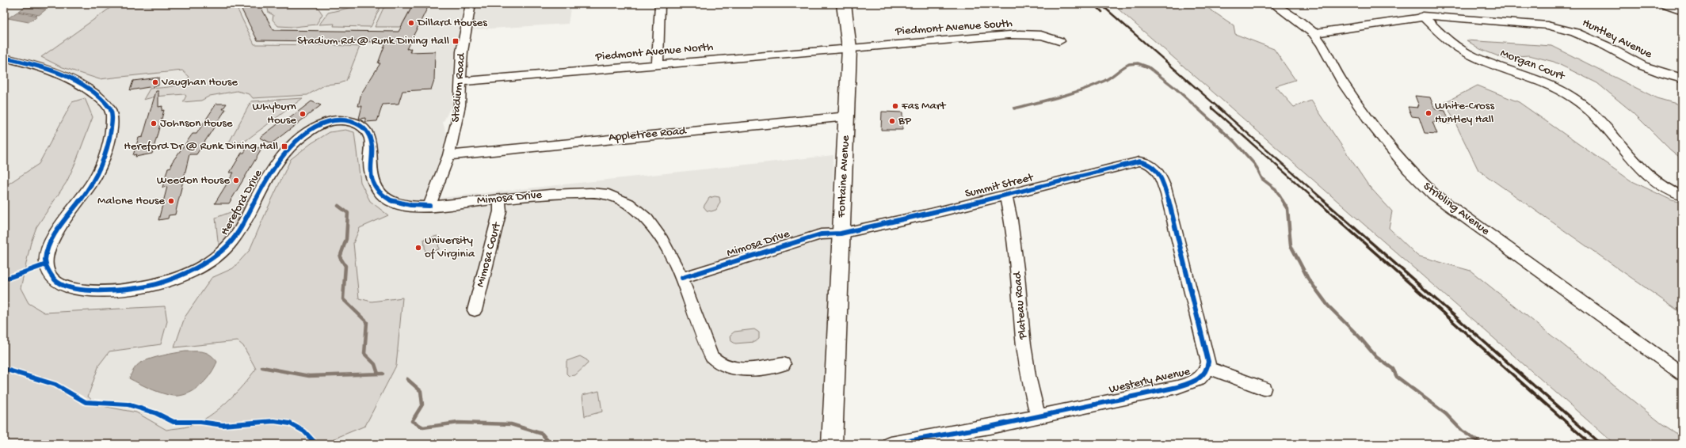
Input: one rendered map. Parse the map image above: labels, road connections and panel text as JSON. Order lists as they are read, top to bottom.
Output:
{
  "streets": {
    "main road": ["Fontaine Avenue"],
    "street": [
      "Piedmont Avenue South",
      "Huntley Avenue",
      "Piedmont Avenue North",
      "Morgan Court",
      "Stadium Road",
      "Appletree Road",
      "Summit Street",
      "Mimosa Drive",
      "Hereford Drive",
      "Stribling Avenue",
      "Mimosa Court",
      "Plateau Road",
      "Westerly Avenue"
    ]
  },
  "crossings": [
    ["Piedmont Avenue South", "Piedmont Avenue North"],
    ["Piedmont Avenue South", "Fontaine Avenue"],
    ["Huntley Avenue", "Morgan Court"],
    ["Huntley Avenue", "Stribling Avenue"],
    ["Piedmont Avenue North", "Stadium Road"],
    ["Piedmont Avenue North", "Fontaine Avenue"],
    ["Stadium Road", "Appletree Road"],
    ["Stadium Road", "Mimosa Drive"],
    ["Stadium Road", "Hereford Drive"],
    ["Appletree Road", "Fontaine Avenue"],
    ["Fontaine Avenue", "Summit Street"],
    ["Fontaine Avenue", "Mimosa Drive"],
    ["Summit Street", "Mimosa Drive"],
    ["Summit Street", "Plateau Road"],
    ["Summit Street", "Westerly Avenue"],
    ["Mimosa Drive", "Hereford Drive"],
    ["Mimosa Drive", "Mimosa Court"],
    ["Plateau Road", "Westerly Avenue"]
  ],
  "places": {
    "other": [
      "Dillard Houses",
      "Vaughan House",
      "Fas Mart",
      "White-Cross Huntley Hall",
      "Whyburn House",
      "BP",
      "Johnson House",
      "Weedon House",
      "Malone House",
      "University of Virginia"
    ],
    "transit": ["Stadium Rd @ Runk Dining Hall", "Hereford Dr @ Runk Dining Hall"]
  }
}
